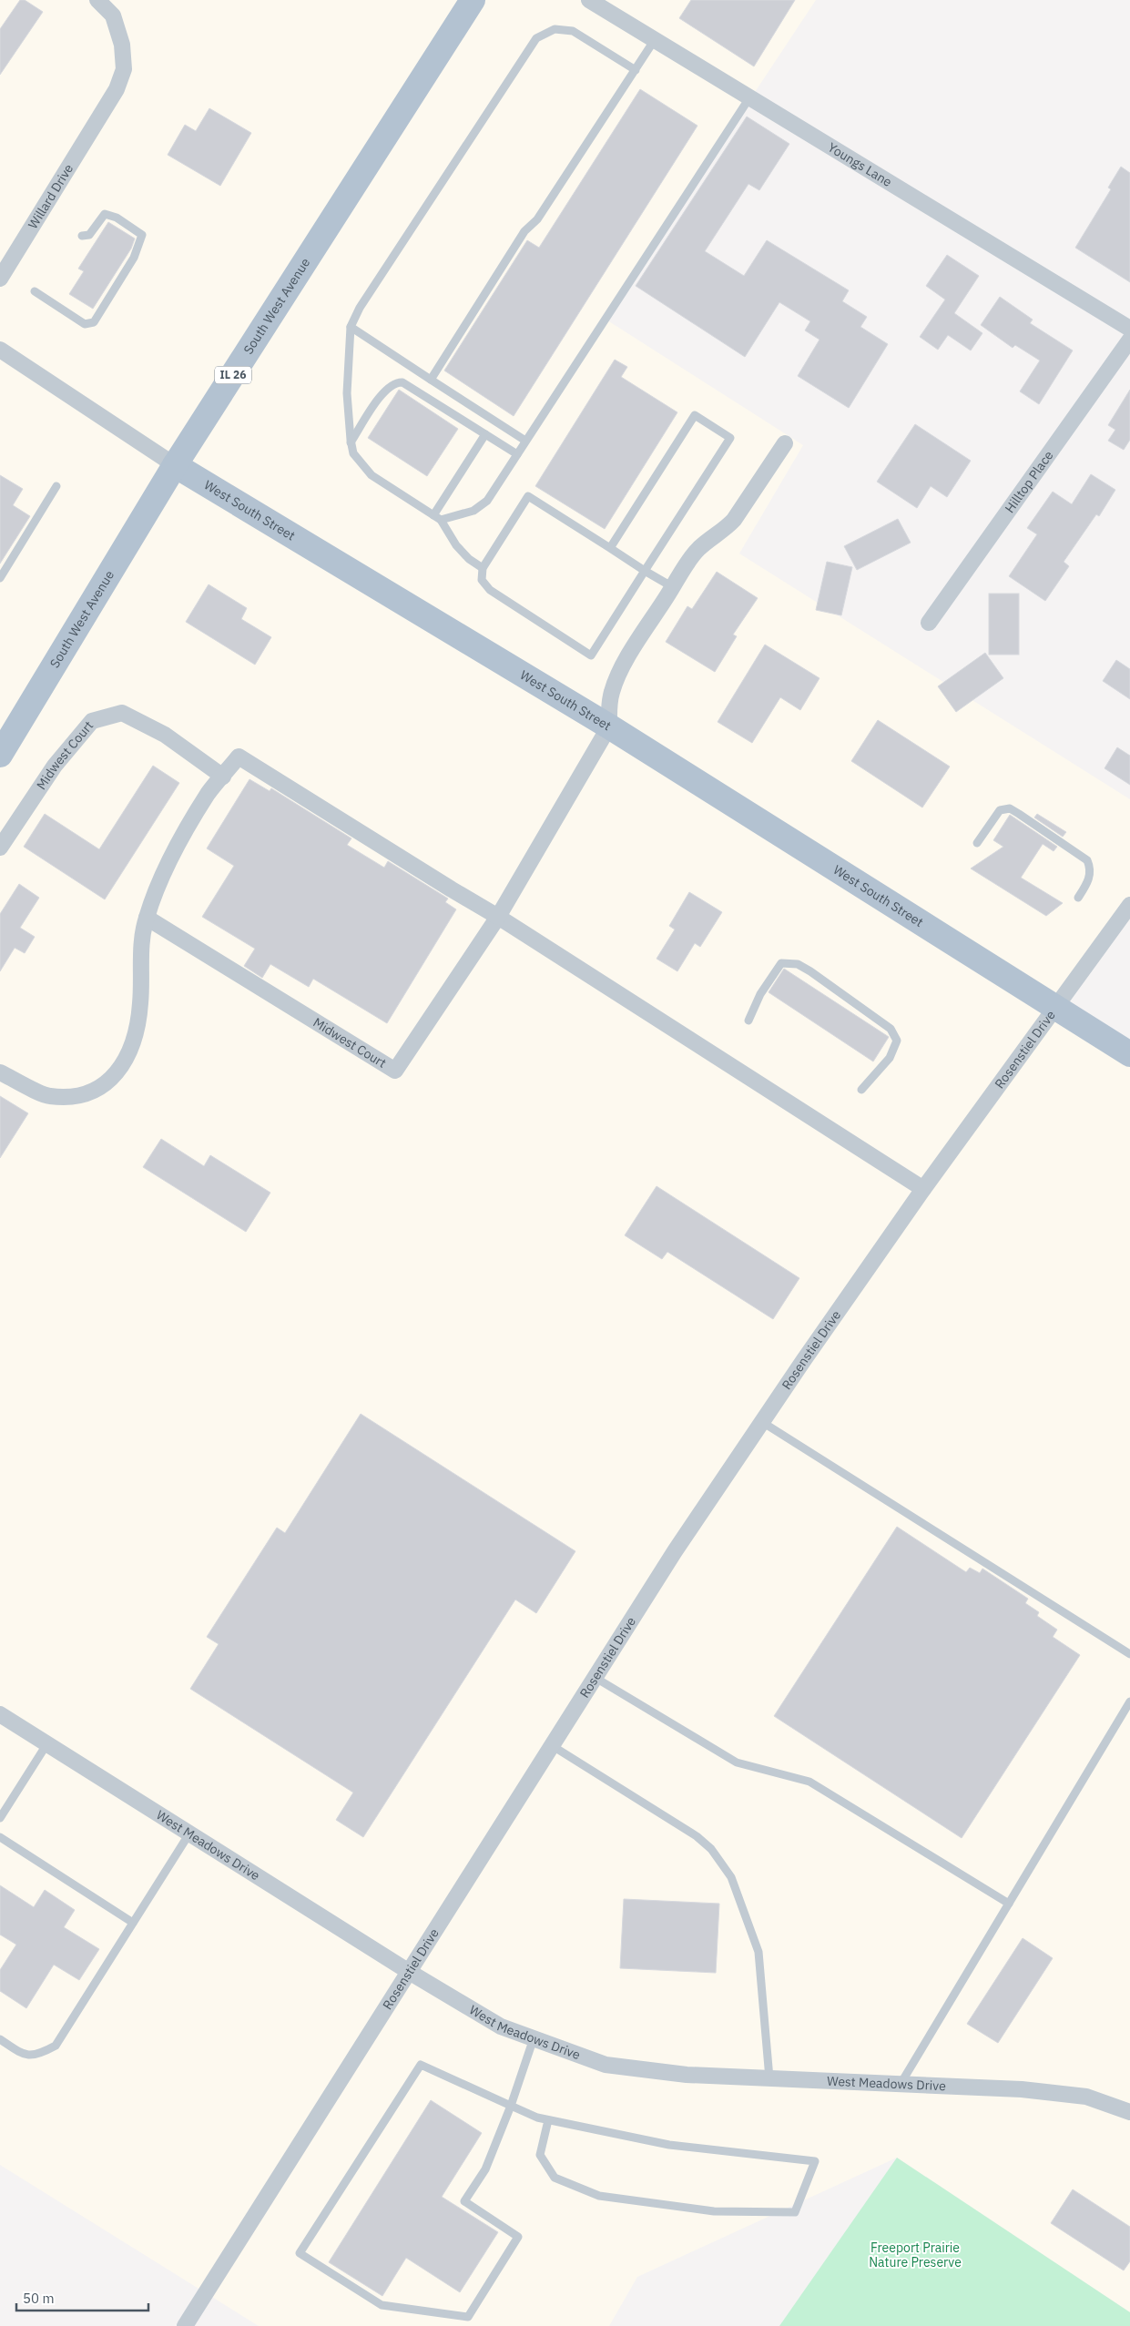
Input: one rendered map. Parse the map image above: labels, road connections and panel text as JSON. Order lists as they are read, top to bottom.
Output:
{
  "streets": {
    "main road": ["South West Avenue", "IL 26", "West South Street"],
    "street": [
      "Youngs Lane",
      "Willard Drive",
      "Hilltop Place",
      "Midwest Court",
      "Rosenstiel Drive",
      "West Meadows Drive"
    ]
  },
  "crossings": [
    ["South West Avenue", "West South Street"],
    ["West South Street", "Midwest Court"],
    ["West South Street", "Rosenstiel Drive"],
    ["Rosenstiel Drive", "West Meadows Drive"]
  ],
  "parks": ["Freeport Prairie Nature Preserve"],
  "scale_bar": "50 m"
}
